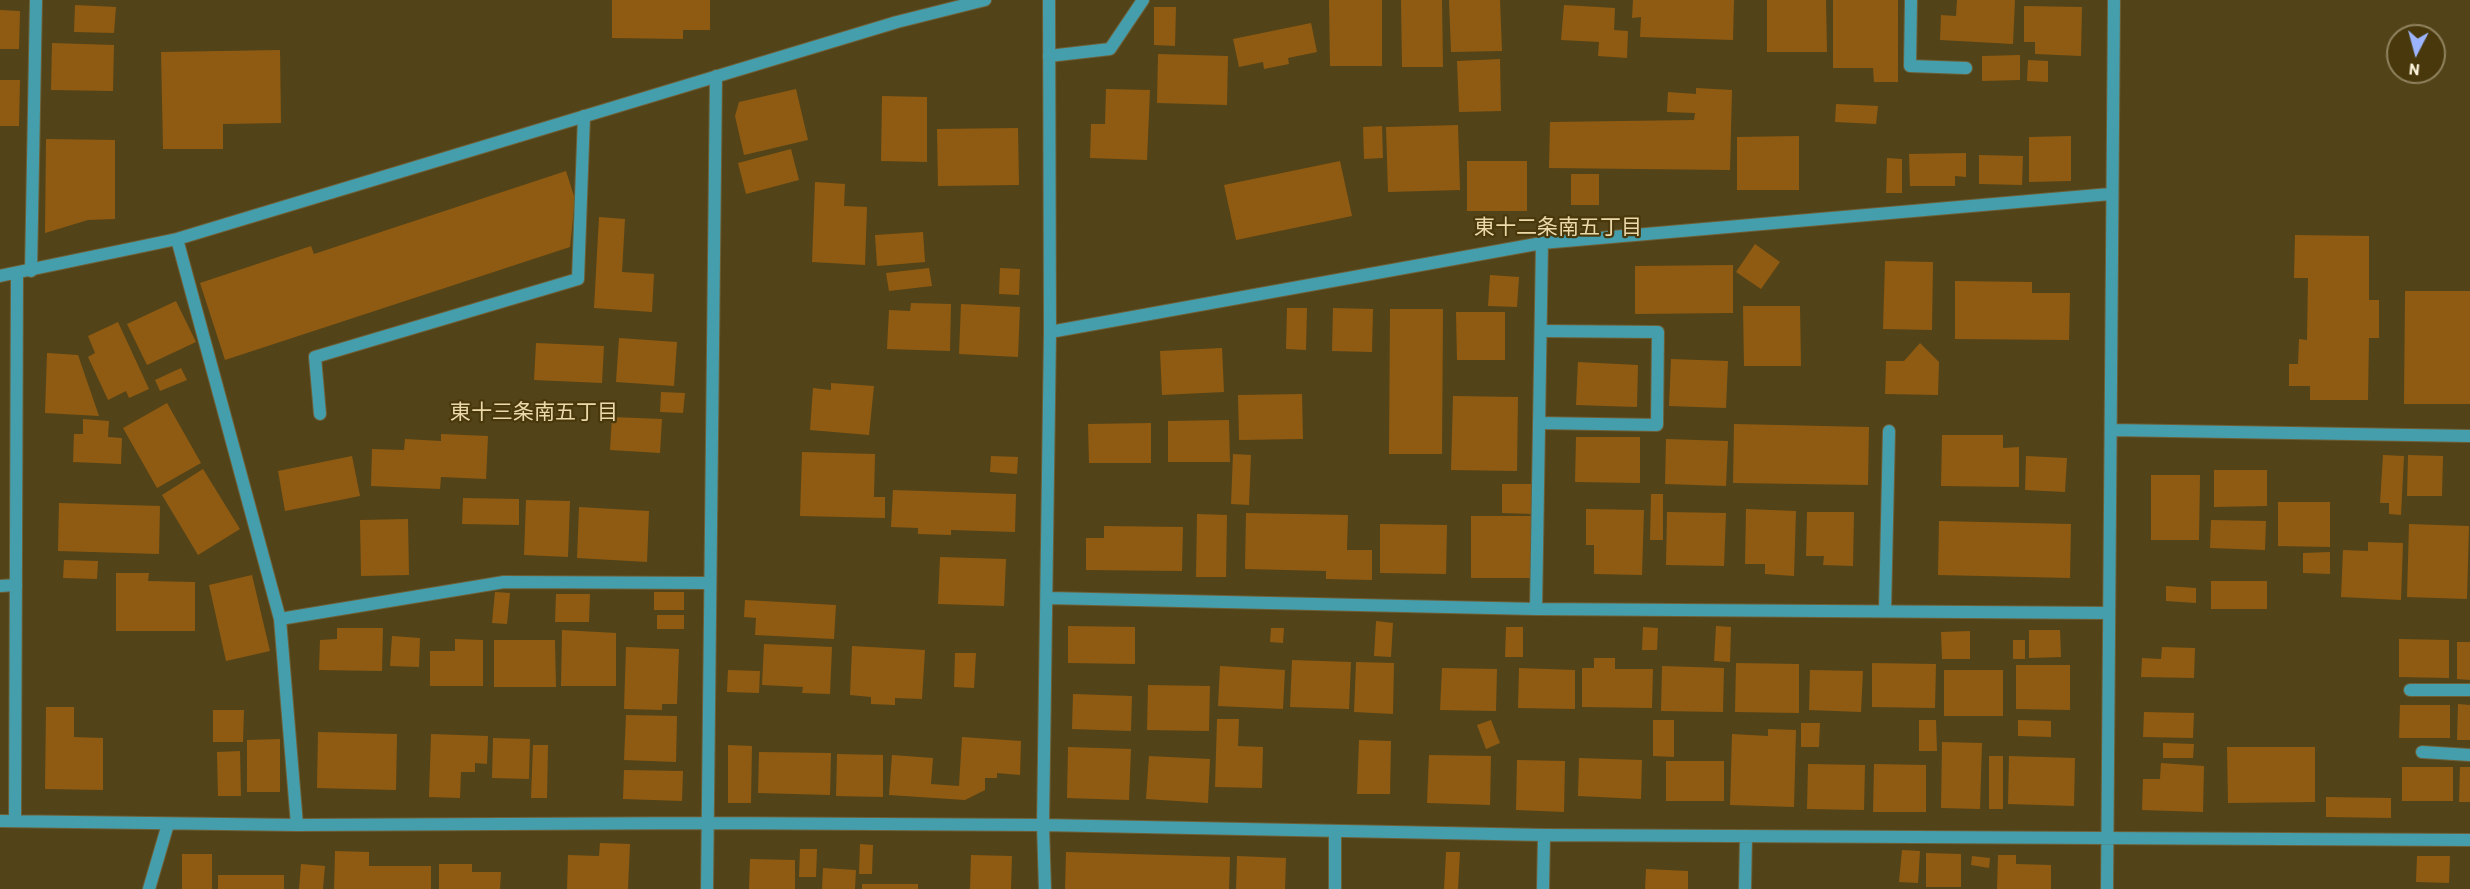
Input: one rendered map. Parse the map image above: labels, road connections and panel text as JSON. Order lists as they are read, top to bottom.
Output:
{
  "districts": ["東十二条南五丁目", "東十三条南五丁目"],
  "north": "bottom"
}
